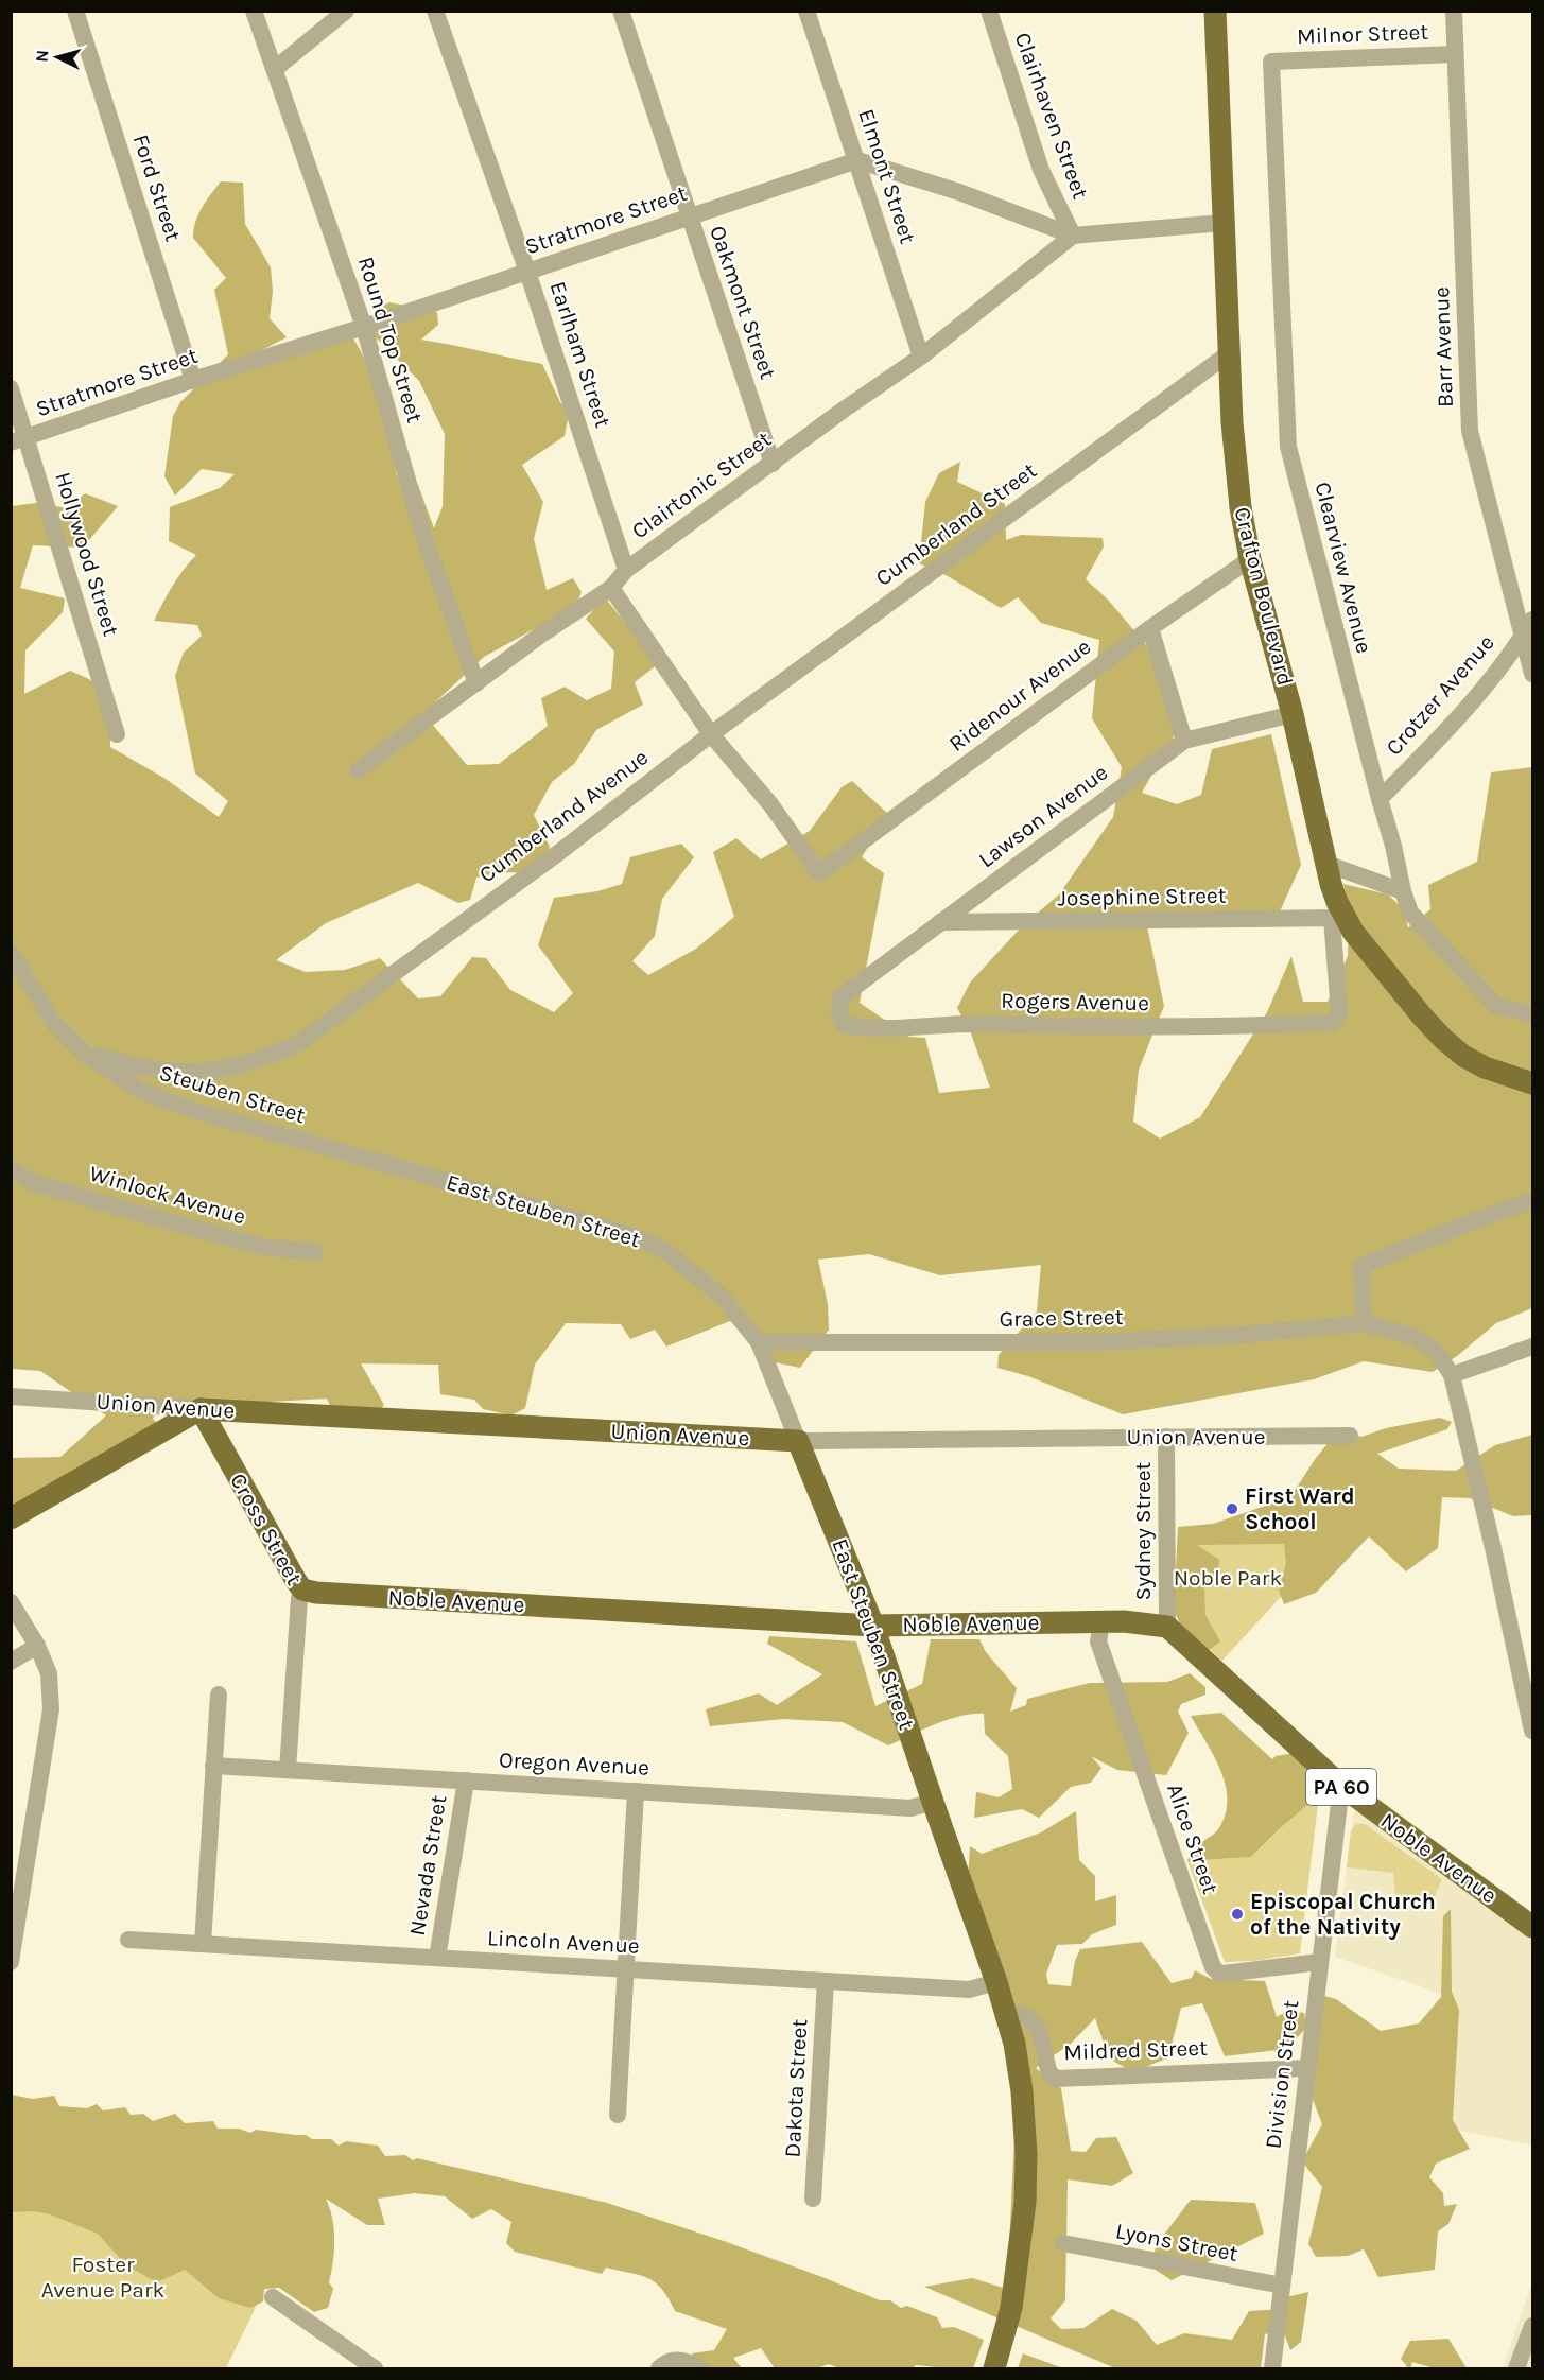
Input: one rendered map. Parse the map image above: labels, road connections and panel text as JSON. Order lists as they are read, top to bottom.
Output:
{
  "streets": {
    "main road": [
      "Crafton Boulevard",
      "East Steuben Street",
      "Union Avenue",
      "Cross Street",
      "Noble Avenue",
      "PA 60"
    ],
    "street": [
      "Milnor Street",
      "Clairhaven Street",
      "Elmont Street",
      "Ford Street",
      "Stratmore Street",
      "Oakmont Street",
      "Round Top Street",
      "Barr Avenue",
      "Earlham Street",
      "Clairtonic Street",
      "Cumberland Street",
      "Hollywood Street",
      "Clearview Avenue",
      "Ridenour Avenue",
      "Crotzer Avenue",
      "Cumberland Avenue",
      "Lawson Avenue",
      "Josephine Street",
      "Rogers Avenue",
      "Steuben Street",
      "Winlock Avenue",
      "Grace Street",
      "Sydney Street",
      "Oregon Avenue",
      "Alice Street",
      "Nevada Street",
      "Lincoln Avenue",
      "Mildred Street",
      "Division Street",
      "Dakota Street",
      "Lyons Street"
    ]
  },
  "crossings": [
    ["Milnor Street", "Barr Avenue"],
    ["Milnor Street", "Clearview Avenue"],
    ["Clairhaven Street", "Clairtonic Street"],
    ["Elmont Street", "Stratmore Street"],
    ["Elmont Street", "Clairtonic Street"],
    ["Ford Street", "Stratmore Street"],
    ["Stratmore Street", "Oakmont Street"],
    ["Stratmore Street", "Round Top Street"],
    ["Stratmore Street", "Earlham Street"],
    ["Stratmore Street", "Hollywood Street"],
    ["Oakmont Street", "Clairtonic Street"],
    ["Round Top Street", "Clairtonic Street"],
    ["Barr Avenue", "Crotzer Avenue"],
    ["Earlham Street", "Clairtonic Street"],
    ["Cumberland Street", "Crafton Boulevard"],
    ["Cumberland Street", "Ridenour Avenue"],
    ["Cumberland Street", "Cumberland Avenue"],
    ["Clearview Avenue", "Crotzer Avenue"],
    ["Crafton Boulevard", "Ridenour Avenue"],
    ["Crafton Boulevard", "Lawson Avenue"],
    ["Crafton Boulevard", "Josephine Street"],
    ["Crafton Boulevard", "Rogers Avenue"],
    ["Ridenour Avenue", "Cumberland Avenue"],
    ["Cumberland Avenue", "Steuben Street"],
    ["Lawson Avenue", "Josephine Street"],
    ["Lawson Avenue", "Rogers Avenue"],
    ["Josephine Street", "Rogers Avenue"],
    ["Steuben Street", "East Steuben Street"],
    ["East Steuben Street", "Grace Street"],
    ["East Steuben Street", "Union Avenue"],
    ["East Steuben Street", "Noble Avenue"],
    ["East Steuben Street", "Oregon Avenue"],
    ["East Steuben Street", "Lincoln Avenue"],
    ["East Steuben Street", "Mildred Street"],
    ["Union Avenue", "Cross Street"],
    ["Union Avenue", "Sydney Street"],
    ["Cross Street", "Noble Avenue"],
    ["Cross Street", "Oregon Avenue"],
    ["Sydney Street", "Noble Avenue"],
    ["Noble Avenue", "Alice Street"],
    ["Noble Avenue", "Division Street"],
    ["Oregon Avenue", "Nevada Street"],
    ["Alice Street", "Division Street"],
    ["Nevada Street", "Lincoln Avenue"],
    ["Lincoln Avenue", "Dakota Street"],
    ["Mildred Street", "Division Street"],
    ["Division Street", "Lyons Street"]
  ],
  "parks": ["Noble Park", "Foster Avenue Park"],
  "places": ["First Ward School", "Episcopal Church of the Nativity"],
  "north": "left"
}
